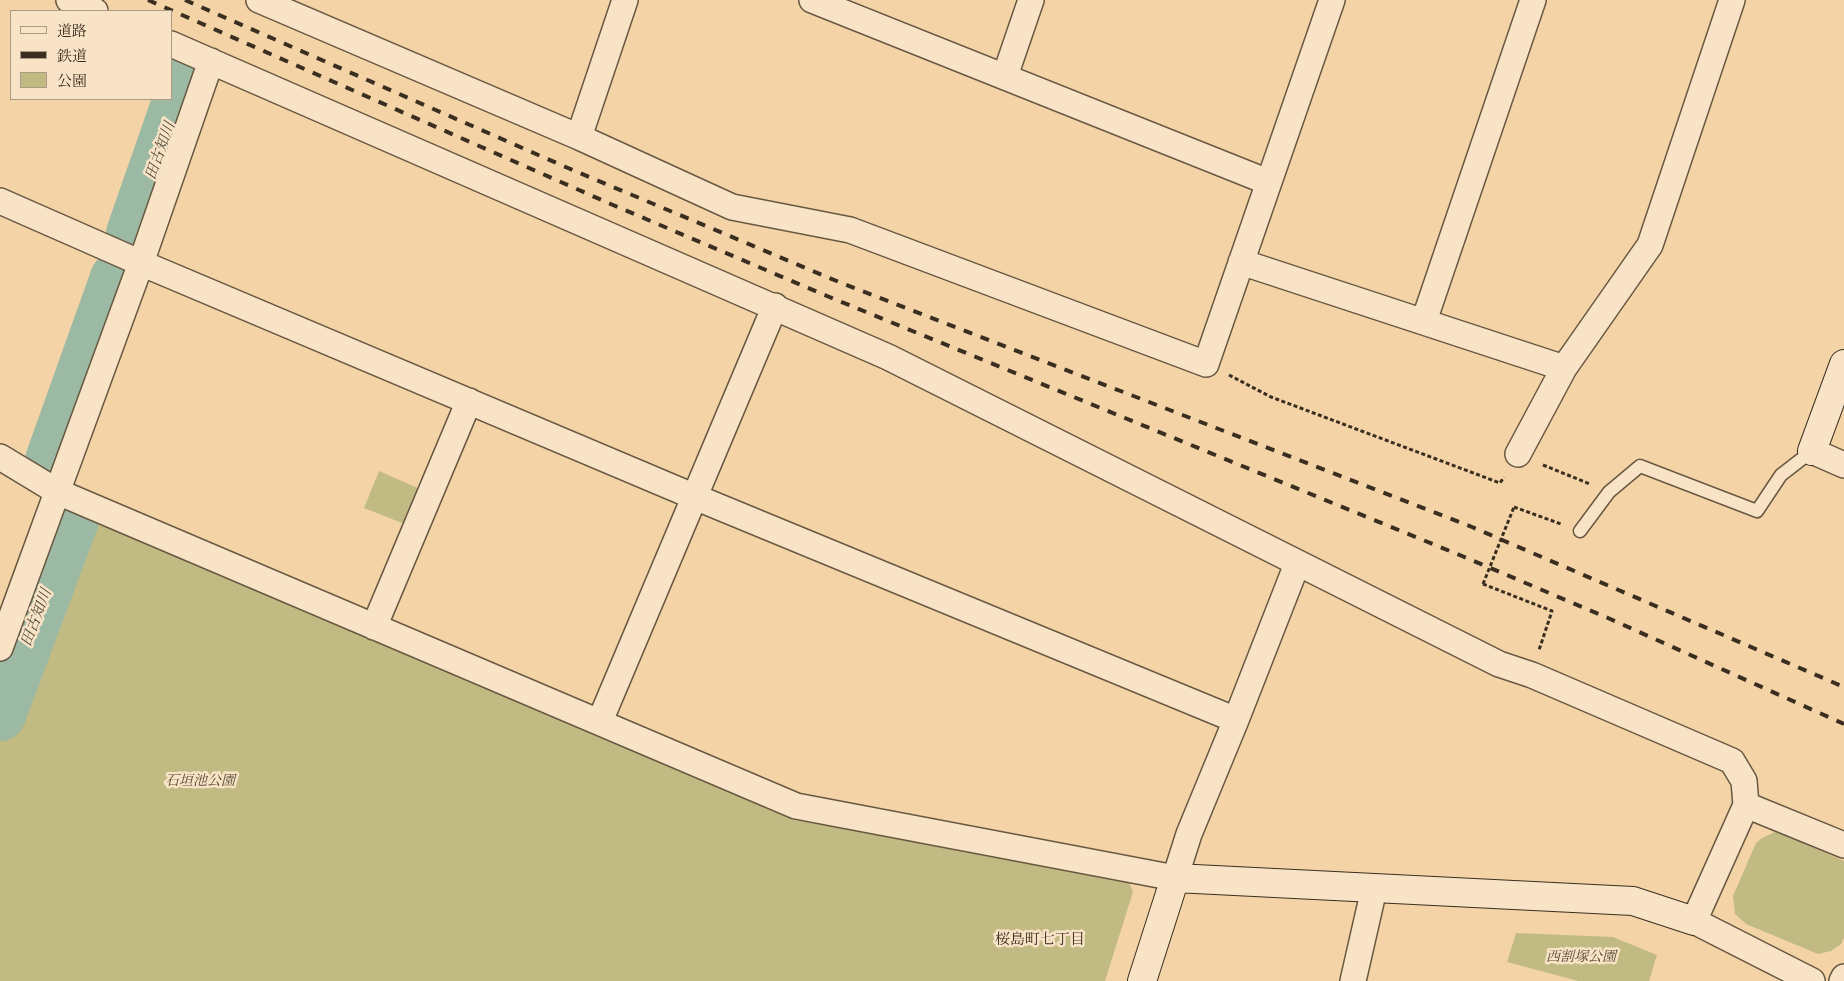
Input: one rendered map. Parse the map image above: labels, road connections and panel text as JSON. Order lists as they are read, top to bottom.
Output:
{
  "districts": ["桜島町七丁目"],
  "water": ["田古知川"],
  "parks": ["石垣池公園", "西割塚公園"],
  "legend": ["道路", "鉄道", "公園"]
}
